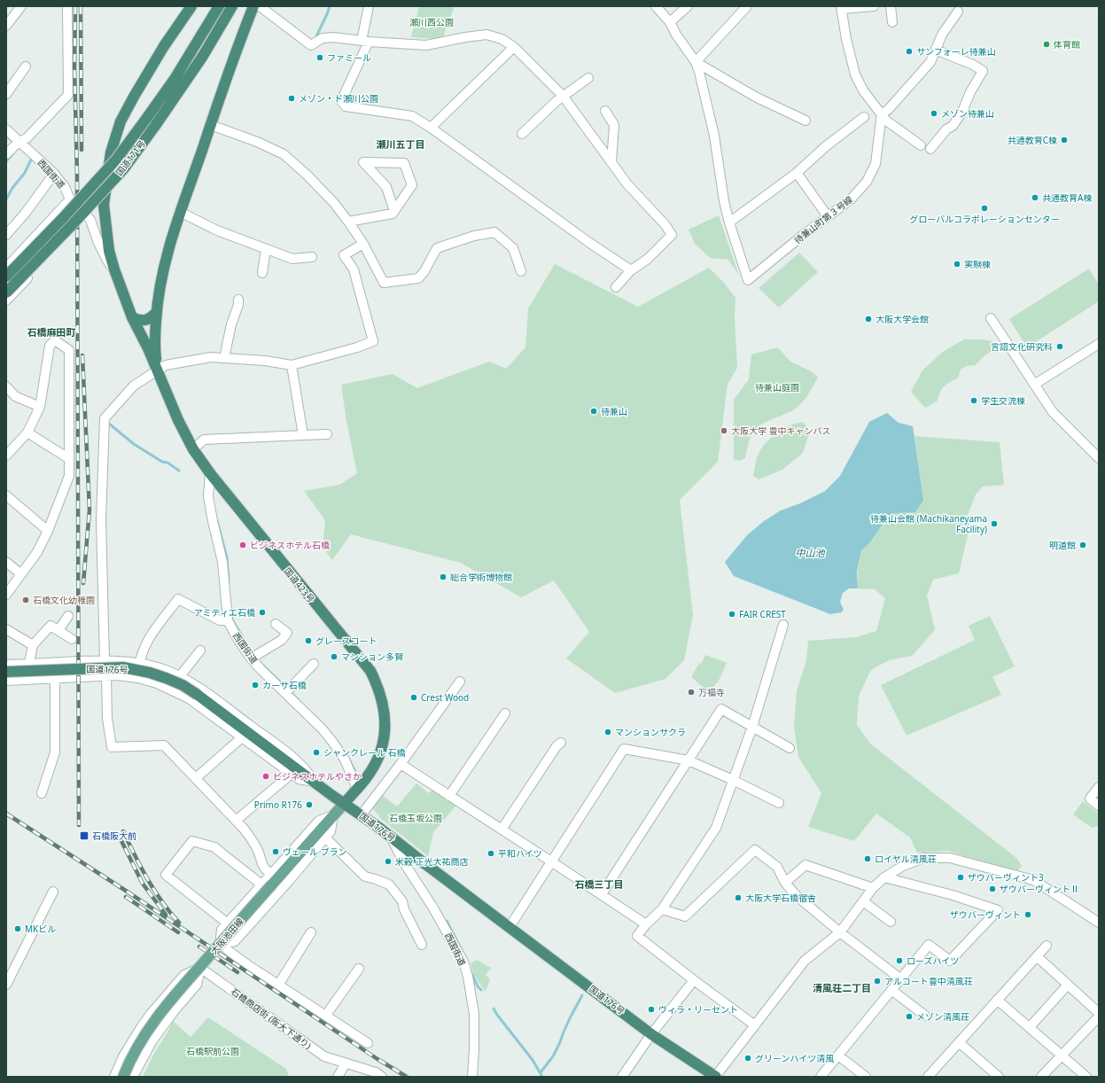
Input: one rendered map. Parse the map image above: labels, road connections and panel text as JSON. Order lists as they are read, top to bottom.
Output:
{
  "streets": {
    "highway": ["国道171号", "国道423号", "国道176号"],
    "main road": ["大阪池田線"],
    "street": ["西国街道", "待兼山町第３号線", "石橋商店街 (阪大下通り)"]
  },
  "crossings": [
    ["西国街道", "国道423号"],
    ["西国街道", "国道176号"],
    ["国道423号", "国道176号"],
    ["国道423号", "大阪池田線"],
    ["国道176号", "大阪池田線"]
  ],
  "districts": [
    "瀬川五丁目",
    "石橋麻田町",
    "石橋三丁目",
    "清風荘二丁目"
  ],
  "water": ["中山池"],
  "parks": [
    "瀬川西公園",
    "待兼山庭園",
    "石橋玉坂公園",
    "石橋駅前公園"
  ],
  "places": {
    "other": [
      "体育館",
      "サンフォーレ待兼山",
      "ファミール",
      "メゾン・ド瀬川公園",
      "メゾン待兼山",
      "共通教育C棟",
      "共通教育A棟",
      "グローバルコラボレーションセンター",
      "実験棟",
      "大阪大学会館",
      "言語文化研究科",
      "学生交流棟",
      "待兼山",
      "大阪大学 豊中キャンパス",
      "待兼山会館 (Machikaneyama Facility)",
      "ビジネスホテル石橋",
      "明道館",
      "総合学術博物館",
      "石橋文化幼稚園",
      "アミティエ石橋",
      "FAIR CREST",
      "グレースコート",
      "マンション多賀",
      "カーサ石橋",
      "万福寺",
      "Crest Wood",
      "マンションサクラ",
      "シャンクレール 石橋",
      "ビジネスホテルやさか",
      "Primo R176",
      "ヴェール ブラン",
      "平和ハイツ",
      "ロイヤル清風荘",
      "米穀 正光大祐商店",
      "ザウバーヴィント3",
      "ザウバーヴィントⅡ",
      "大阪大学石橋宿舎",
      "ザウバーヴィント",
      "MKビル",
      "ローズハイツ",
      "アルコート豊中清風荘",
      "ヴィラ・リーセント",
      "メゾン清風荘",
      "グリーンハイツ清風"
    ],
    "transit": ["石橋阪大前"]
  }
}
